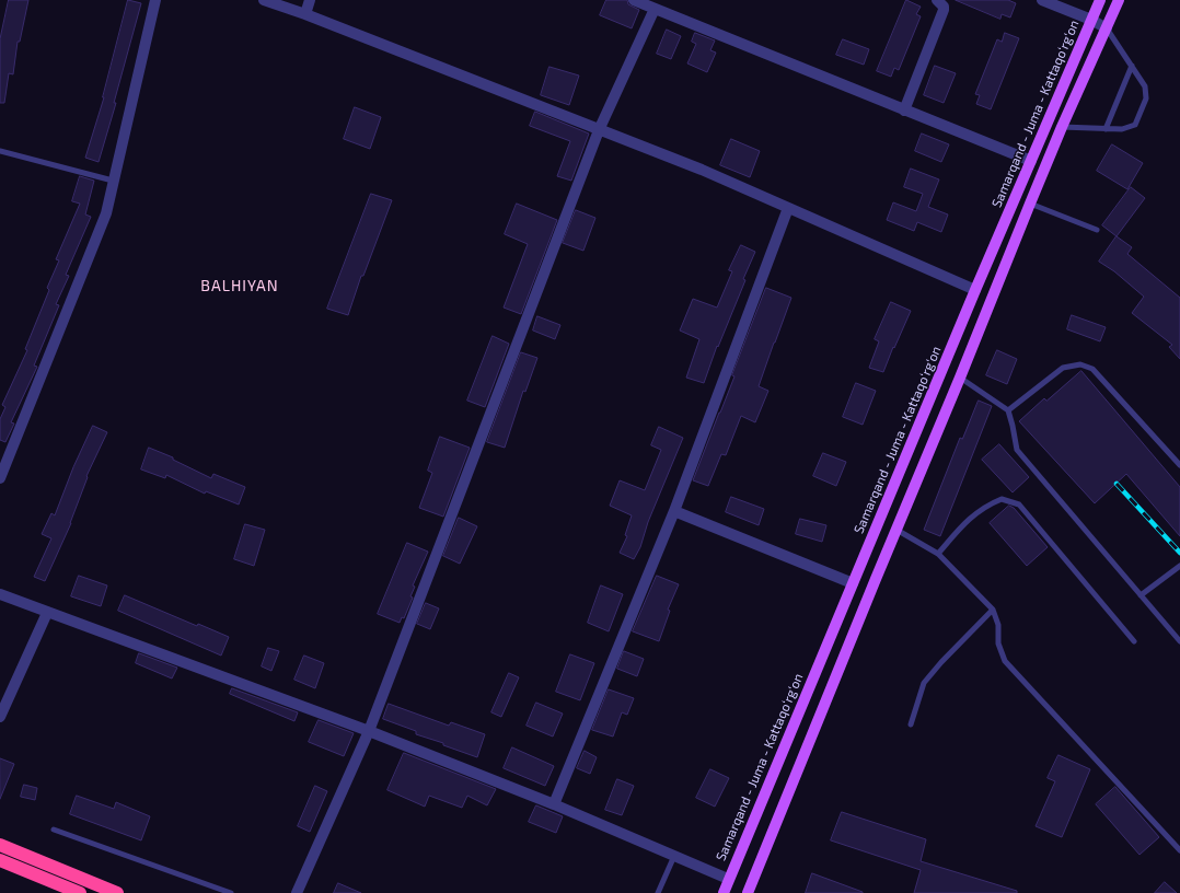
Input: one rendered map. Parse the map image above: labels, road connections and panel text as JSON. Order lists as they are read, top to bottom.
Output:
{
  "streets": {
    "main road": ["Samarqand - Juma - Kattaqo‘rg‘on"]
  },
  "districts": ["BALHIYAN"]
}
